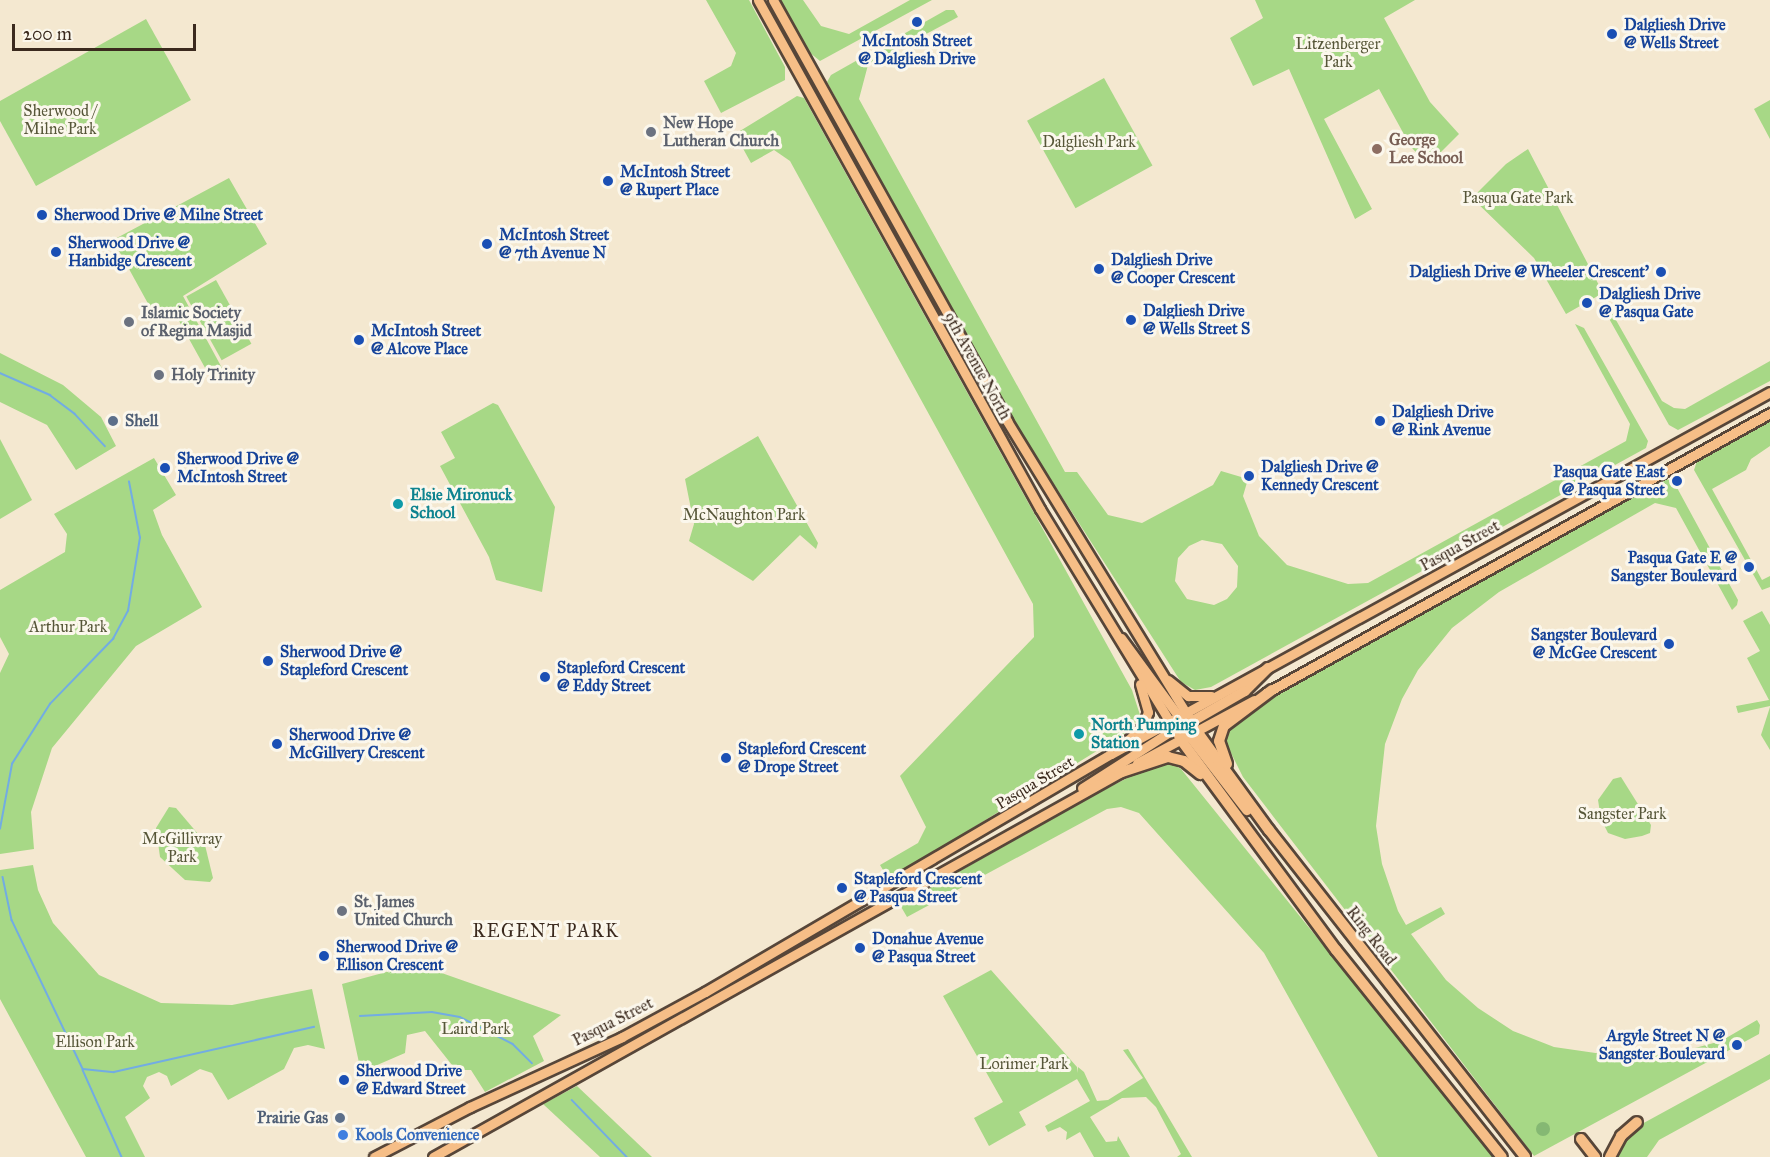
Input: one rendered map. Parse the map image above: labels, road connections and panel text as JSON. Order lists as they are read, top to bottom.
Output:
{
  "streets": {
    "highway": ["Ring Road"],
    "main road": ["9th Avenue North", "Pasqua Street"]
  },
  "crossings": [
    ["9th Avenue North", "Pasqua Street"],
    ["9th Avenue North", "Ring Road"],
    ["Pasqua Street", "Ring Road"]
  ],
  "districts": ["REGENT PARK"],
  "parks": [
    "Litzenberger Park",
    "Sherwood / Milne Park",
    "Dalgliesh Park",
    "Pasqua Gate Park",
    "McNaughton Park",
    "Arthur Park",
    "Sangster Park",
    "McGillivray Park",
    "Laird Park",
    "Ellison Park",
    "Lorimer Park"
  ],
  "places": [
    "McIntosh Street @ Dalgliesh Drive",
    "Dalgliesh Drive @ Wells Street",
    "New Hope Lutheran Church",
    "George Lee School",
    "McIntosh Street @ Rupert Place",
    "Sherwood Drive @ Milne Street",
    "McIntosh Street @ 7th Avenue N",
    "Sherwood Drive @ Hanbidge Crescent",
    "Dalgliesh Drive @ Cooper Crescent",
    "Dalgliesh Drive @ Wheeler Crescent'",
    "Dalgliesh Drive @ Pasqua Gate",
    "Dalgliesh Drive @ Wells Street S",
    "Islamic Society of Regina Masjid",
    "McIntosh Street @ Alcove Place",
    "Holy Trinity",
    "Shell",
    "Dalgliesh Drive @ Rink Avenue",
    "Sherwood Drive @ McIntosh Street",
    "Dalgliesh Drive @ Kennedy Crescent",
    "Pasqua Gate East @ Pasqua Street",
    "Elsie Mironuck School",
    "Pasqua Gate E @ Sangster Boulevard",
    "Sangster Boulevard @ McGee Crescent",
    "Sherwood Drive @ Stapleford Crescent",
    "Stapleford Crescent @ Eddy Street",
    "North Pumping Station",
    "Sherwood Drive @ McGillvery Crescent",
    "Stapleford Crescent @ Drope Street",
    "Stapleford Crescent @ Pasqua Street",
    "St. James United Church",
    "Donahue Avenue @ Pasqua Street",
    "Sherwood Drive @ Ellison Crescent",
    "Argyle Street N @ Sangster Boulevard",
    "Sherwood Drive @ Edward Street",
    "Prairie Gas",
    "Kools Convenience"
  ],
  "scale_bar": "200 m"
}
